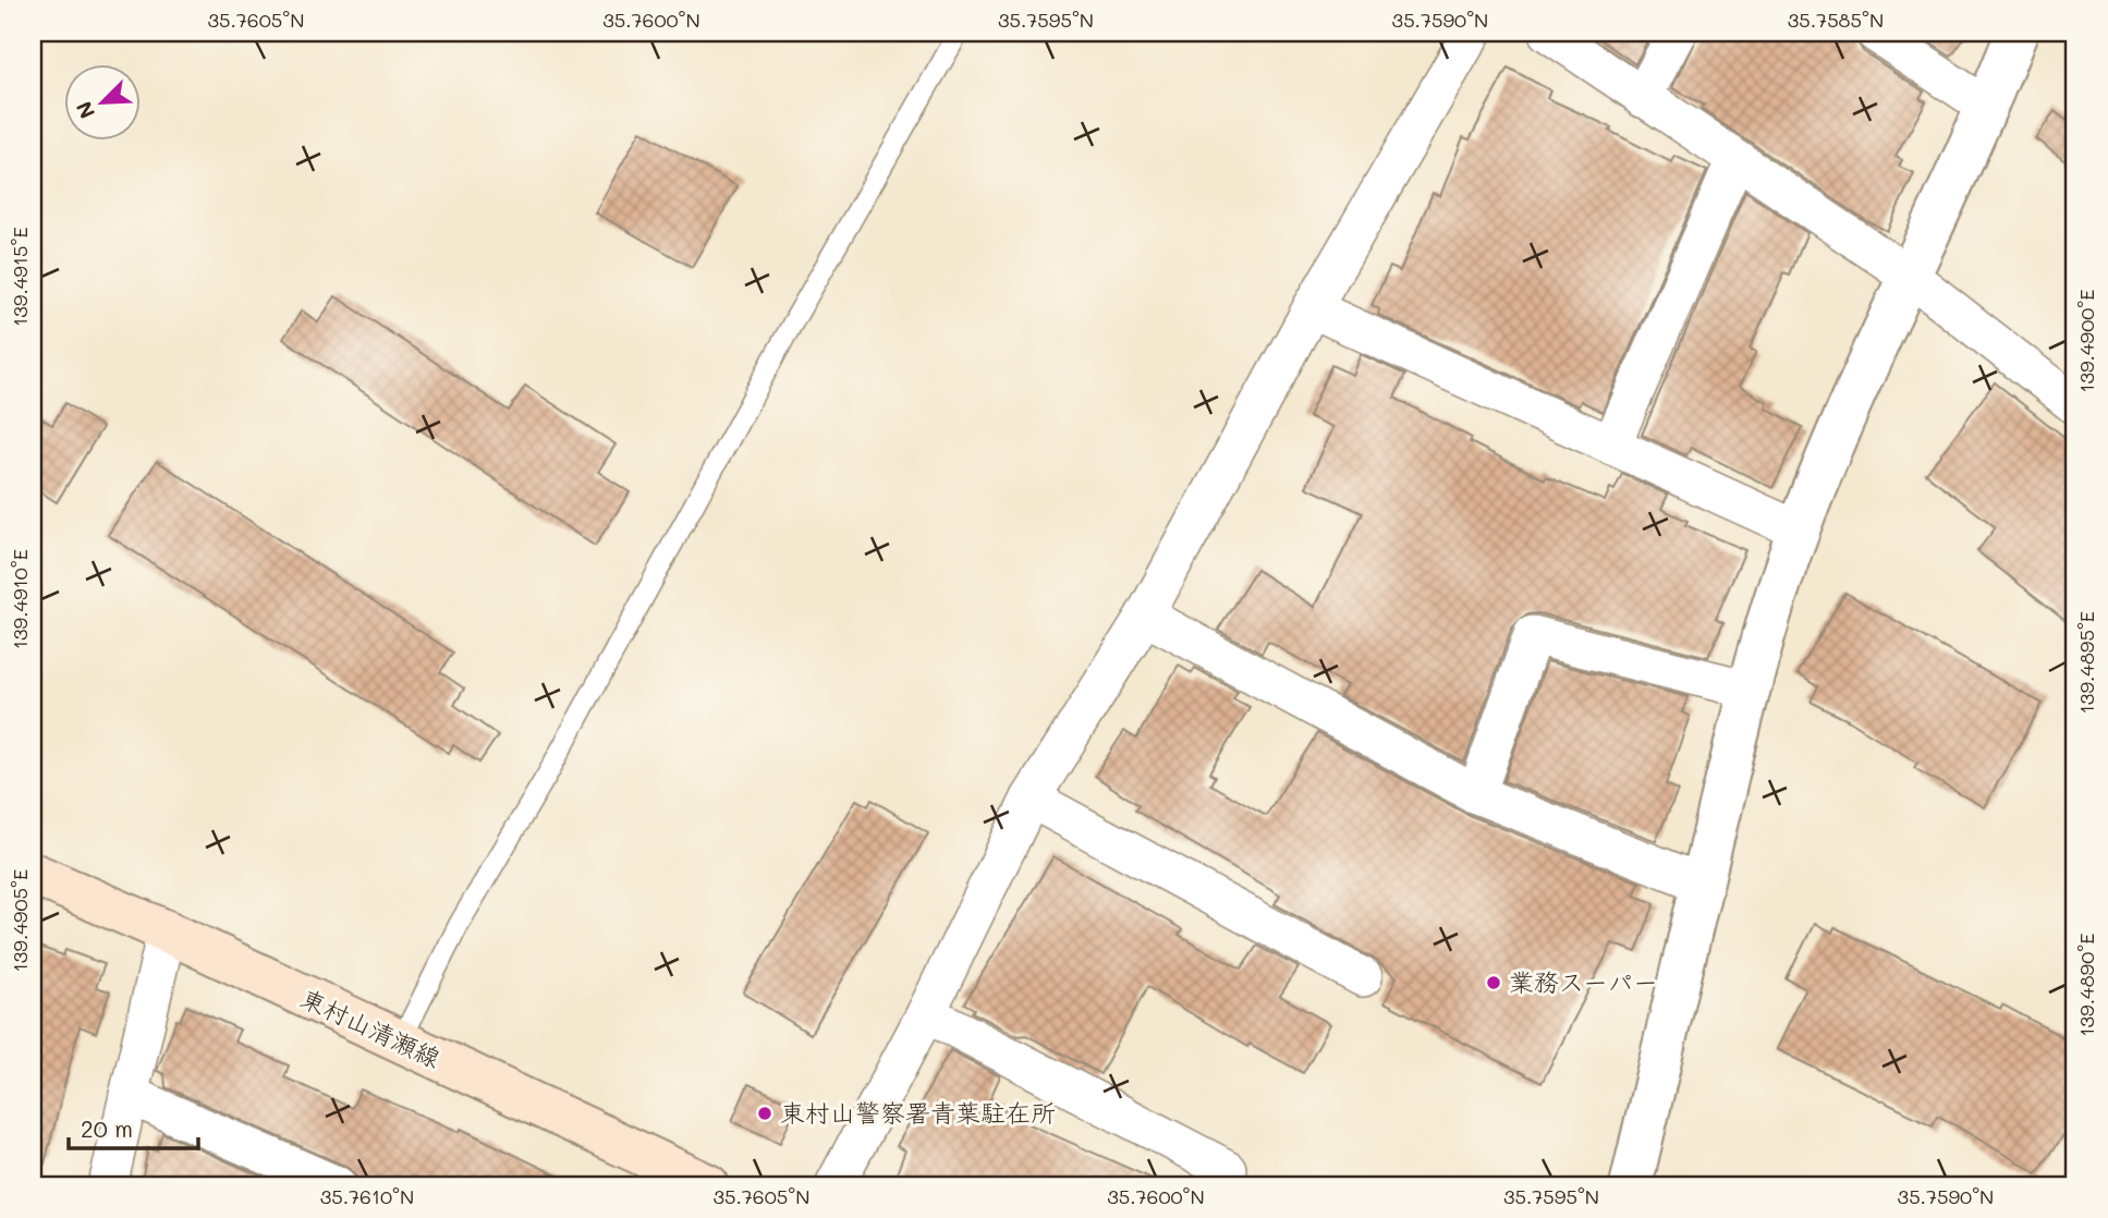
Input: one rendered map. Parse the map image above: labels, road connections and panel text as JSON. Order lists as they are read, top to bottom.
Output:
{
  "streets": {
    "main road": ["東村山清瀬線"]
  },
  "places": ["業務スーパー", "東村山警察署青葉駐在所"],
  "scale_bar": "20 m",
  "north": "bottom left",
  "coordinates": [
    "35.7605°N",
    "35.7600°N",
    "35.7595°N",
    "35.7590°N",
    "35.7585°N",
    "139.4915°E",
    "139.4900°E",
    "139.4910°E",
    "139.4895°E",
    "139.4905°E",
    "139.4890°E",
    "35.7610°N"
  ]
}
